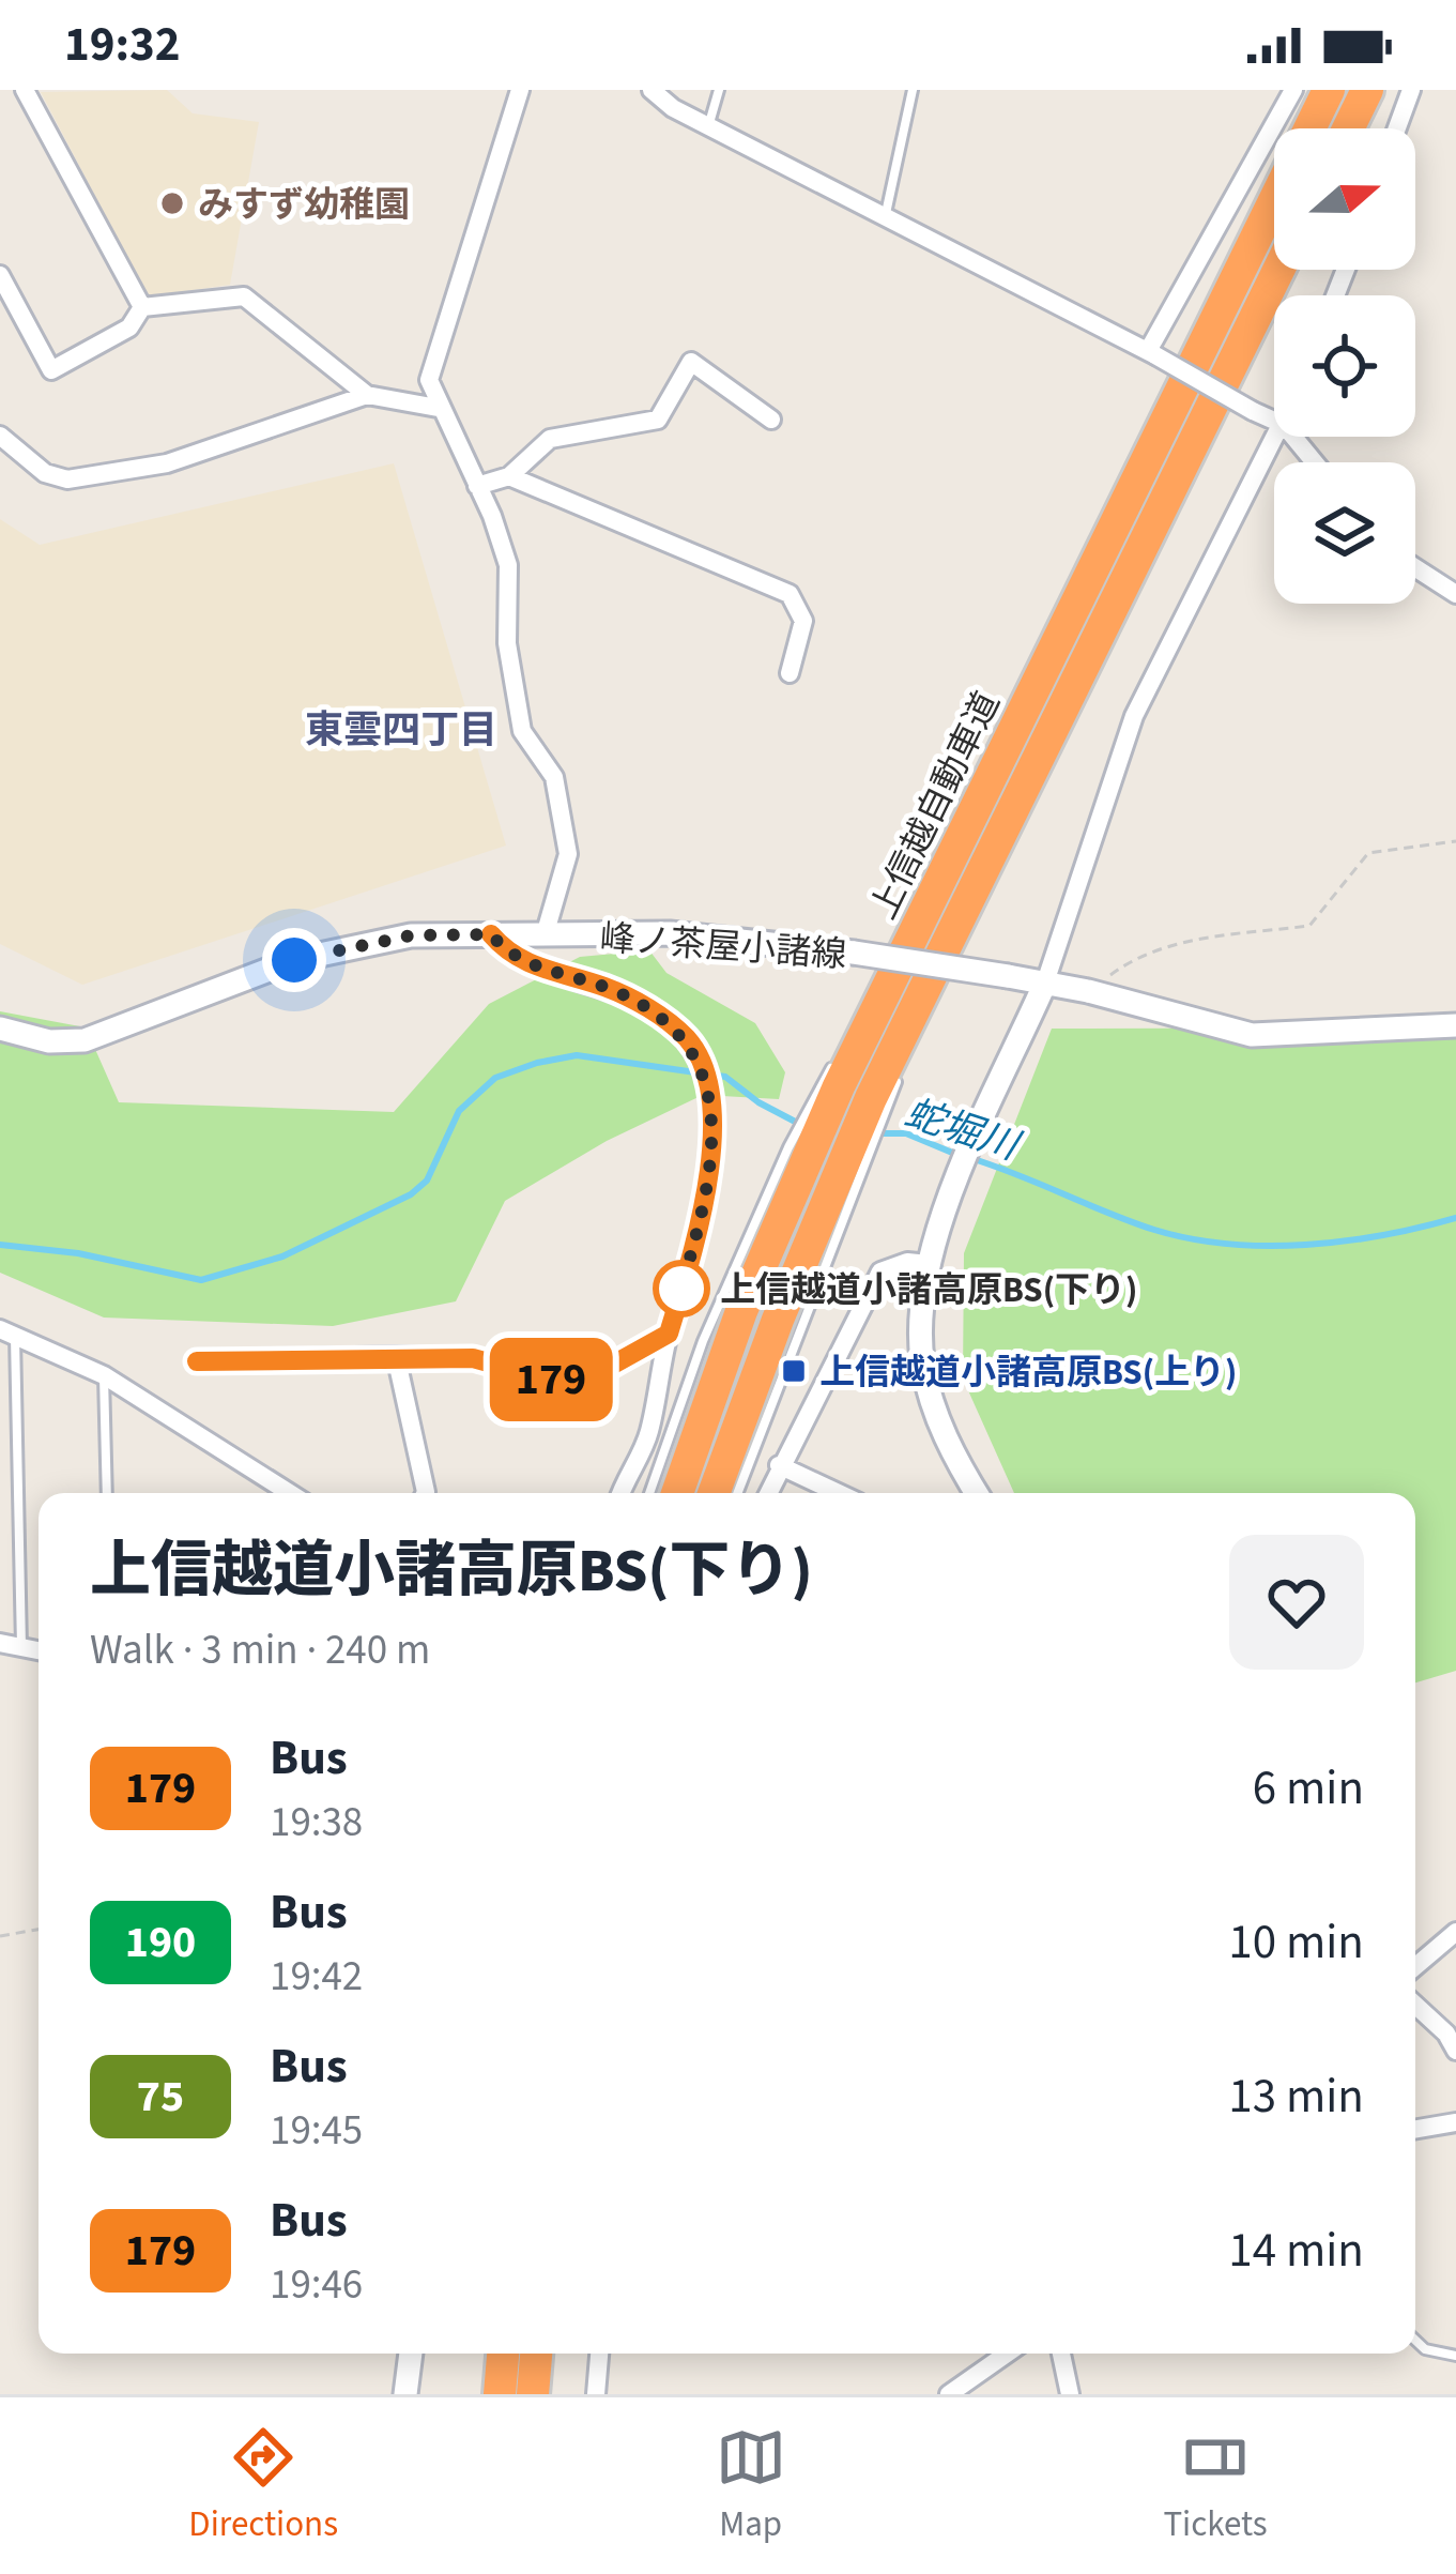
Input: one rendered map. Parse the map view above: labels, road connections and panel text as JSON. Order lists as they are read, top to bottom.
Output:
{
  "streets": {
    "highway": ["上信越自動車道"],
    "main road": ["峰ノ茶屋小諸線"]
  },
  "districts": ["東雲四丁目"],
  "water": ["蛇堀川"],
  "places": {
    "other": ["みすず幼稚園", "上信越道小諸高原BS(下り)"],
    "transit": ["上信越道小諸高原BS(上り)"]
  },
  "lines": ["bus line 179"],
  "north": "right",
  "page": {
    "status": "19:32",
    "on_map": "179",
    "heading": ["上信越道小諸高原BS(下り)", "Walk · 3 min · 240 m"],
    "list": [
      {
        "mark": "179",
        "name": "Bus",
        "note": "19:38",
        "value": "6 min"
      },
      {
        "mark": "190",
        "name": "Bus",
        "note": "19:42",
        "value": "10 min"
      },
      {
        "mark": "75",
        "name": "Bus",
        "note": "19:45",
        "value": "13 min"
      },
      {
        "mark": "179",
        "name": "Bus",
        "note": "19:46",
        "value": "14 min"
      }
    ],
    "tabs": ["Directions", "Map", "Tickets"]
  }
}
